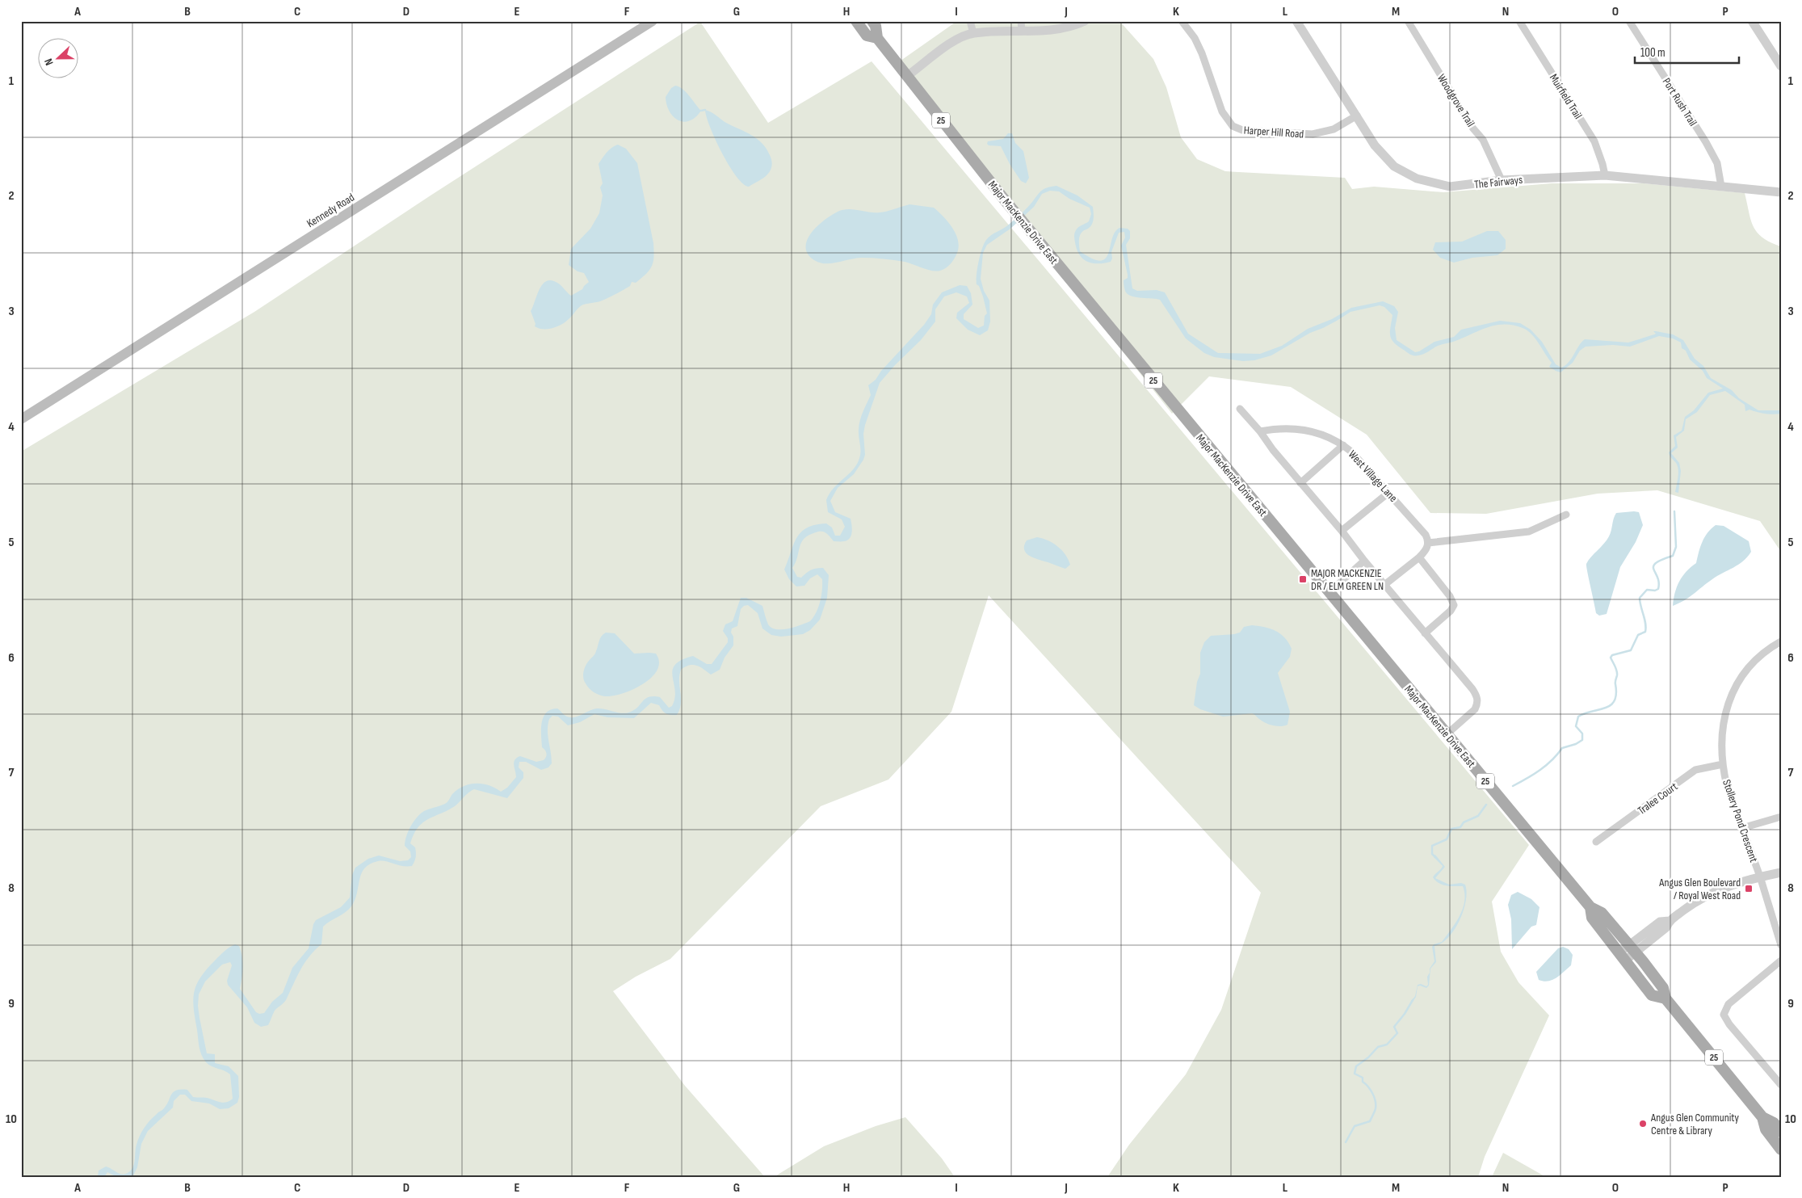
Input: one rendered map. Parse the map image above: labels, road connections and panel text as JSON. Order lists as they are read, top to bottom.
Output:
{
  "streets": {
    "main road": ["25", "Kennedy Road", "Major MacKenzie Drive East"],
    "street": [
      "Muirfield Trail",
      "Woodgrove Trail",
      "Port Rush Trail",
      "Harper Hill Road",
      "The Fairways",
      "West Village Lane",
      "Tralee Court",
      "Stollery Pond Crescent"
    ]
  },
  "crossings": [
    ["Muirfield Trail", "The Fairways"],
    ["Woodgrove Trail", "The Fairways"],
    ["Port Rush Trail", "The Fairways"],
    ["Harper Hill Road", "The Fairways"],
    ["Tralee Court", "Stollery Pond Crescent"]
  ],
  "places": {
    "transit": ["MAJOR MACKENZIE DR / ELM GREEN LN", "Angus Glen Boulevard / Royal West Road"],
    "other": ["Angus Glen Community Centre & Library"]
  },
  "scale_bar": "100 m",
  "north": "left",
  "grid": {
    "columns": [
      "A",
      "B",
      "C",
      "D",
      "E",
      "F",
      "G",
      "H",
      "I",
      "J",
      "K",
      "L",
      "M",
      "N",
      "O",
      "P"
    ],
    "rows": [
      "1",
      "2",
      "3",
      "4",
      "5",
      "6",
      "7",
      "8",
      "9",
      "10"
    ]
  }
}
